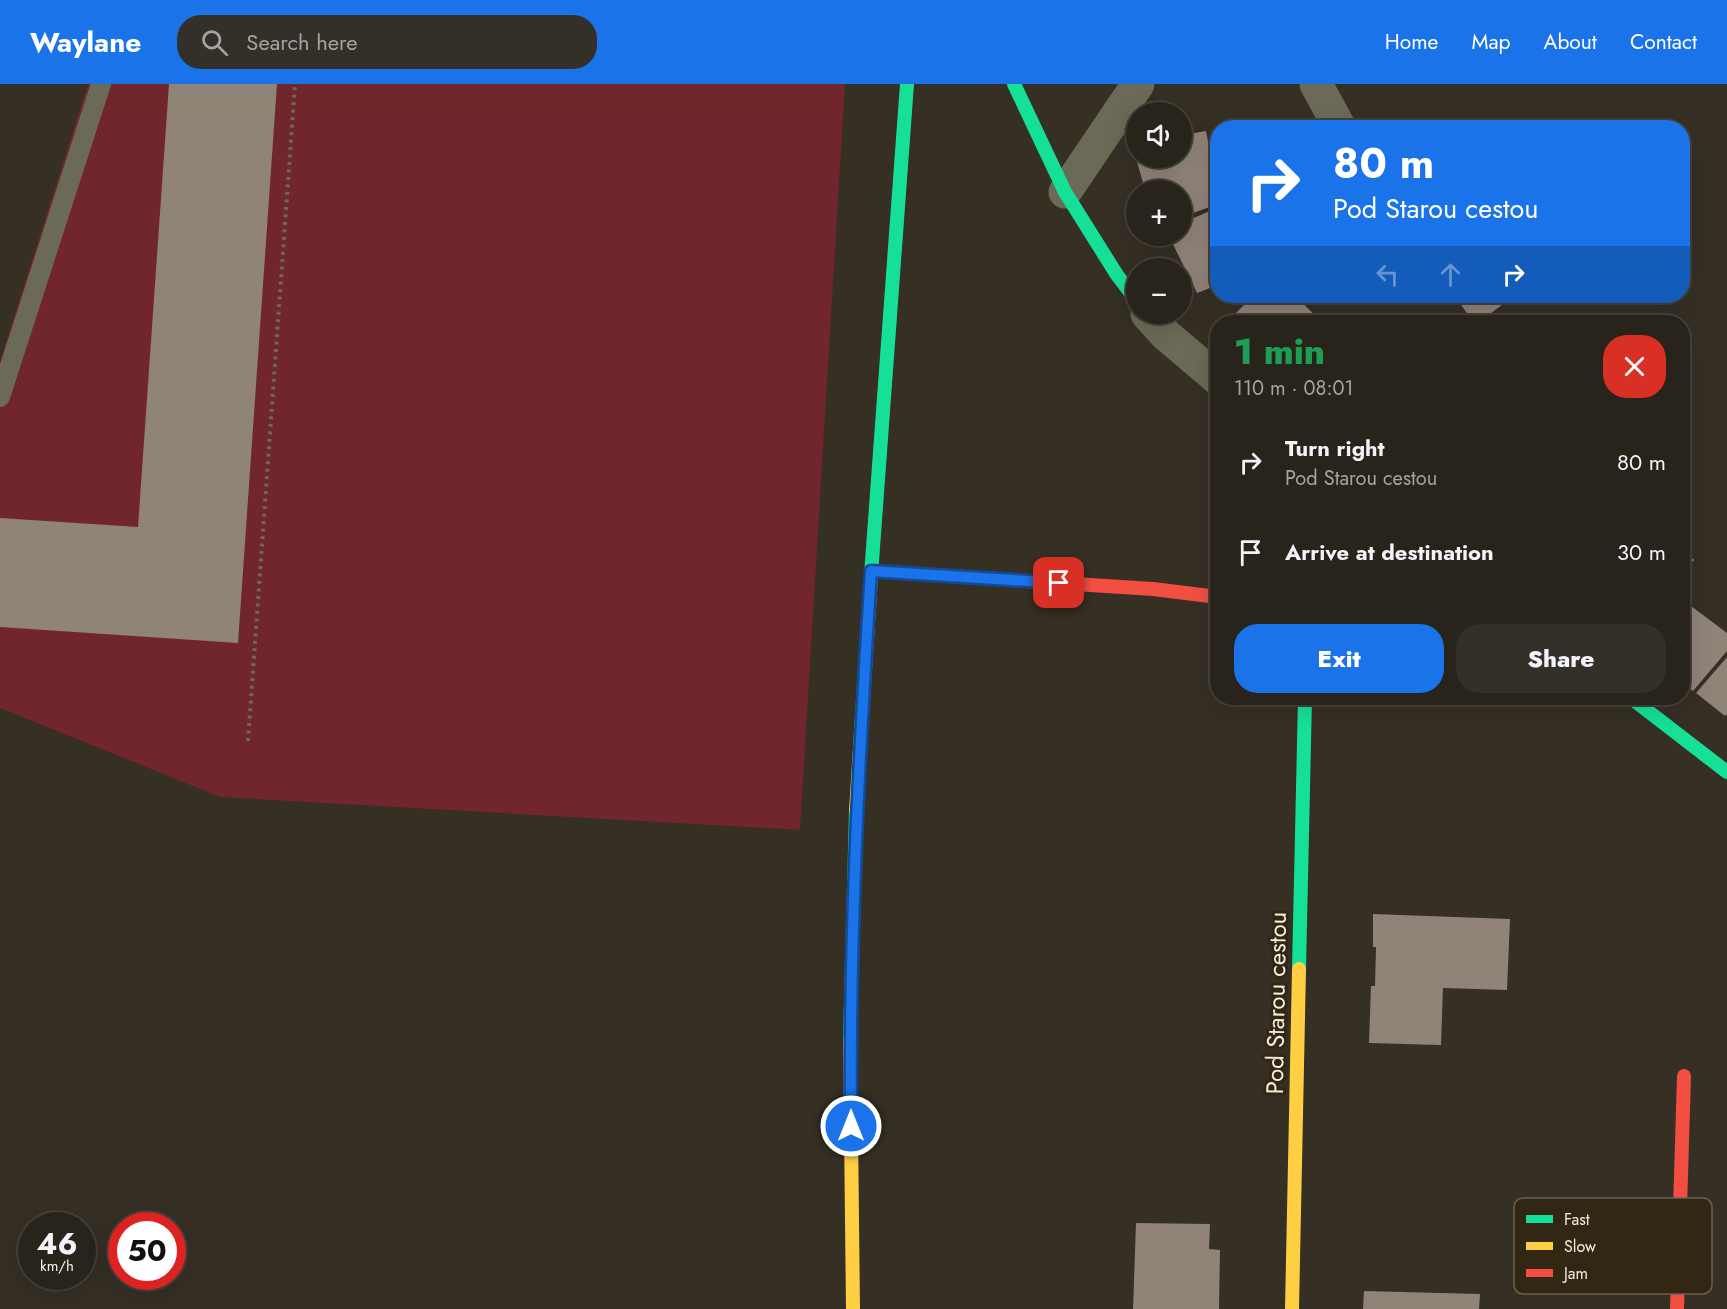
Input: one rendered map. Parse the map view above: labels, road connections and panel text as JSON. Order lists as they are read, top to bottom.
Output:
{
  "streets": {
    "street": ["Pod Starou cestou"]
  },
  "legend": ["Fast", "Slow", "Jam"],
  "page": {
    "header": "Waylane",
    "search": "Search here",
    "nav": [
      "Home",
      "Map",
      "About",
      "Contact"
    ],
    "map_buttons": ["+", "−"],
    "turn": ["80 m", "Pod Starou cestou"],
    "heading": ["1 min", "110 m · 08:01"],
    "list": [
      {
        "name": "Turn right",
        "note": "Pod Starou cestou",
        "value": "80 m"
      },
      {
        "name": "Arrive at destination",
        "value": "30 m"
      }
    ],
    "buttons": ["Exit", "Share"],
    "speed": "46 km/h",
    "limit": "50"
  }
}
